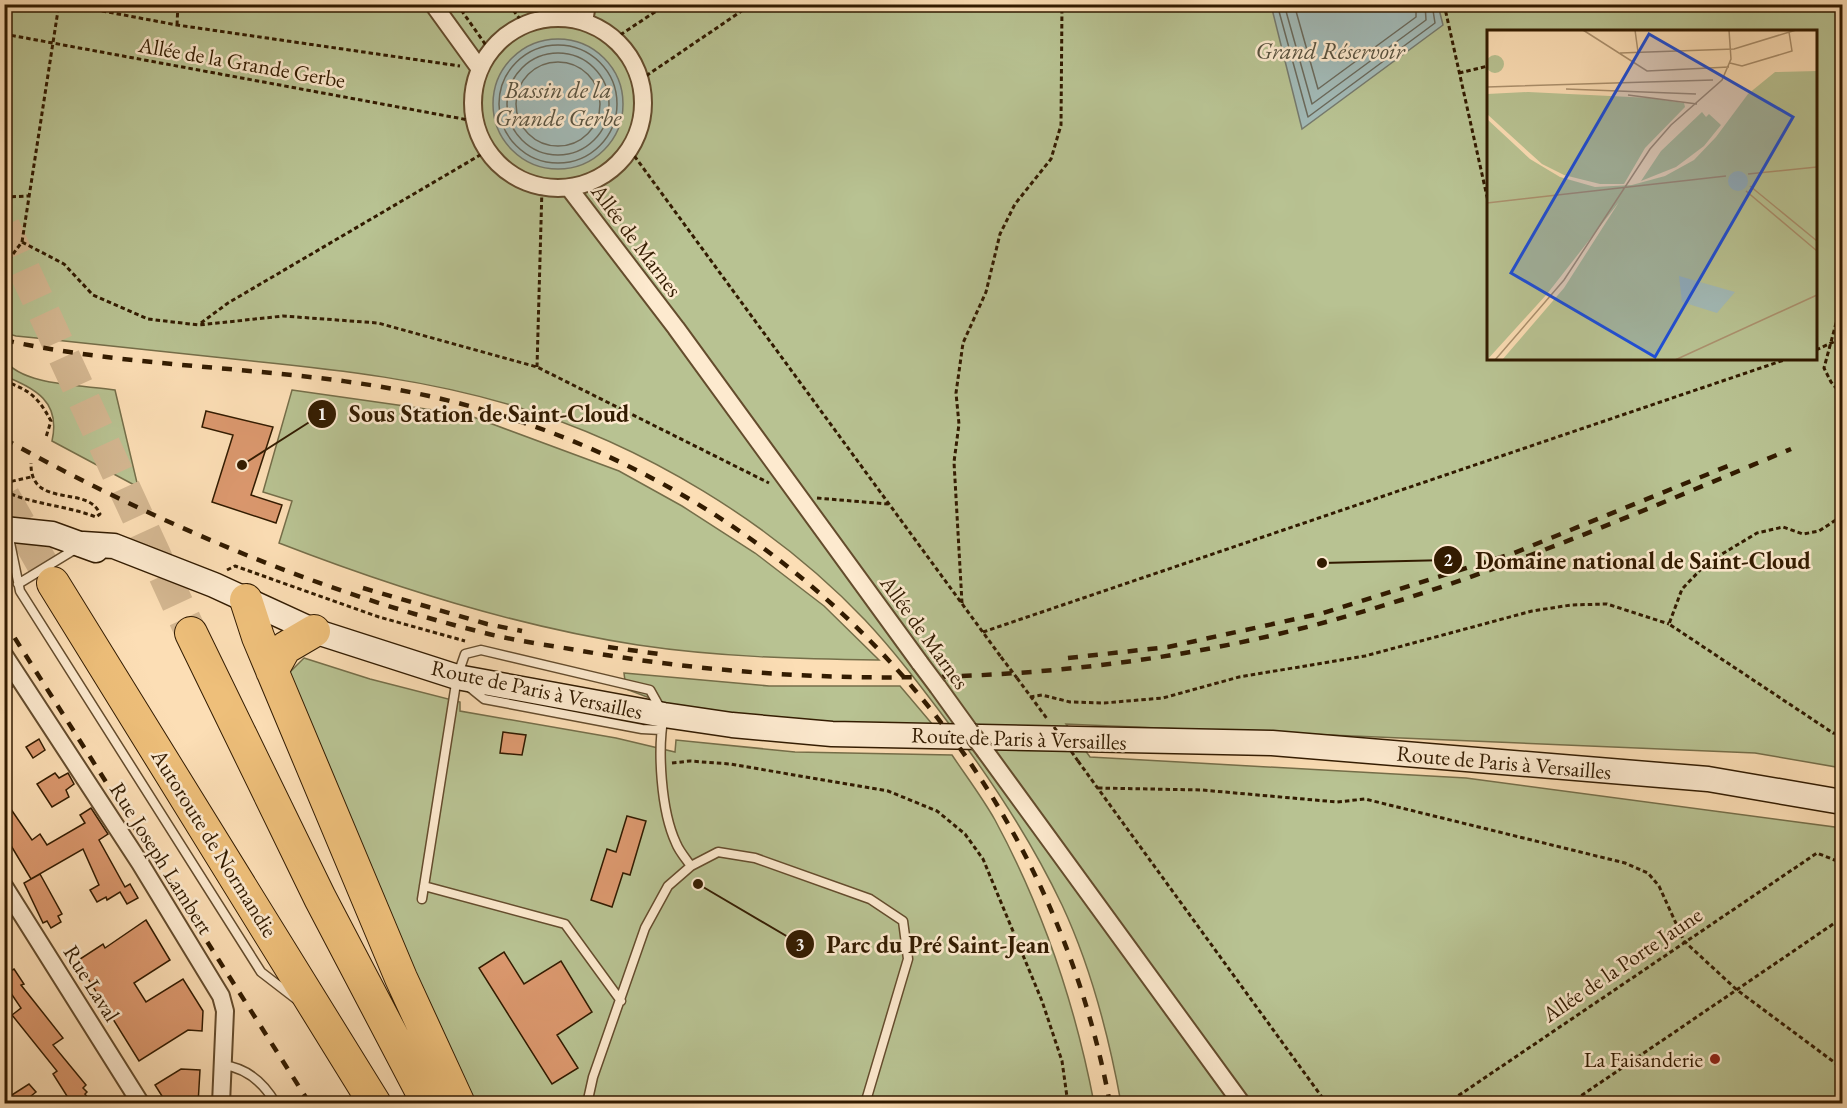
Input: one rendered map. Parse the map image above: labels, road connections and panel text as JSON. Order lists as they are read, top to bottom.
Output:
{
  "streets": {
    "highway": ["Autoroute de Normandie"],
    "main road": ["Route de Paris à Versailles"],
    "street": ["Allée de Marnes", "Rue Joseph Lambert", "Rue Laval"],
    "path": ["Allée de la Grande Gerbe", "Allée de la Porte Jaune"]
  },
  "crossings": [
    ["Allée de la Grande Gerbe", "Allée de Marnes"]
  ],
  "water": ["Grand Réservoir", "Bassin de la Grande Gerbe"],
  "places": [
    "Sous Station de Saint-Cloud",
    "Domaine national de Saint-Cloud",
    "Parc du Pré Saint-Jean",
    "La Faisanderie"
  ]
}
